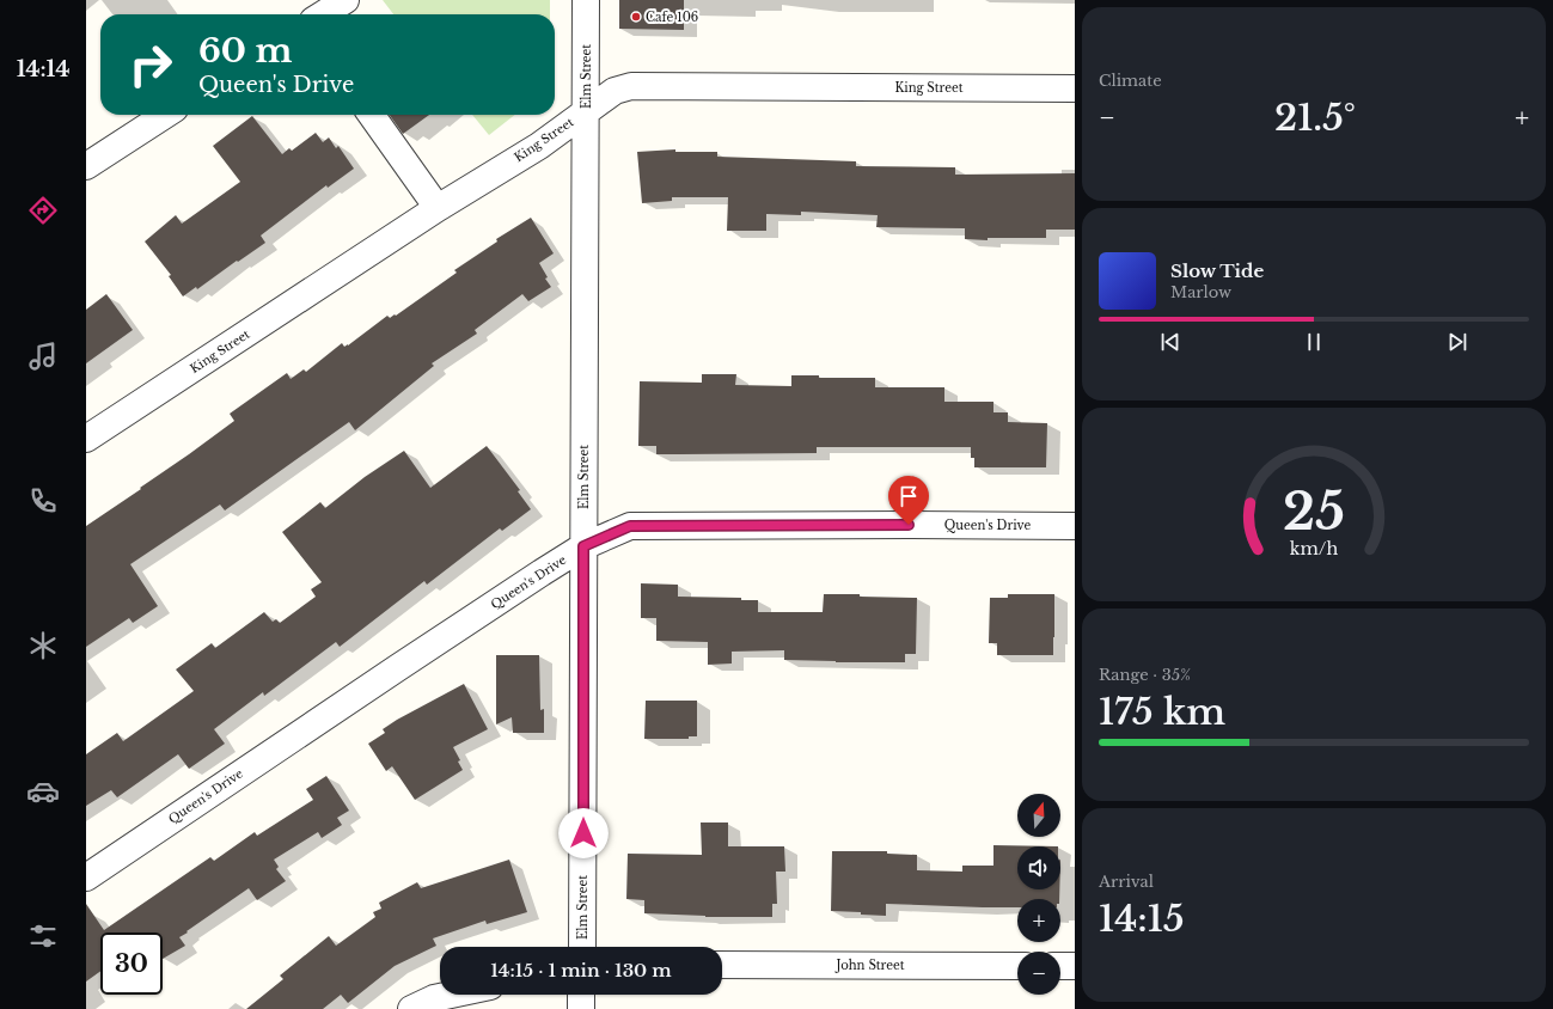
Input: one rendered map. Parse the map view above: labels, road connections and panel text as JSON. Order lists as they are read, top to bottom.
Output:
{
  "streets": {
    "street": [
      "Elm Street",
      "King Street",
      "Queen's Drive",
      "John Street"
    ]
  },
  "crossings": [
    ["Elm Street", "King Street"],
    ["Elm Street", "Queen's Drive"]
  ],
  "places": ["Cafe 106"],
  "north": "top",
  "page": {
    "tabs": "14:14",
    "tile": [
      "Climate",
      ["Range · 35%", "175 km"],
      ["Arrival", "14:15"]
    ],
    "turn": ["60 m", "Queen's Drive"],
    "heat": ["−", "21.5°", "+"],
    "song": ["Slow Tide", "Marlow"],
    "map_buttons": ["+", "−"],
    "limit": "30",
    "trip": "14:15 · 1 min · 130 m",
    "gauge": ["25", "km/h"]
  }
}
